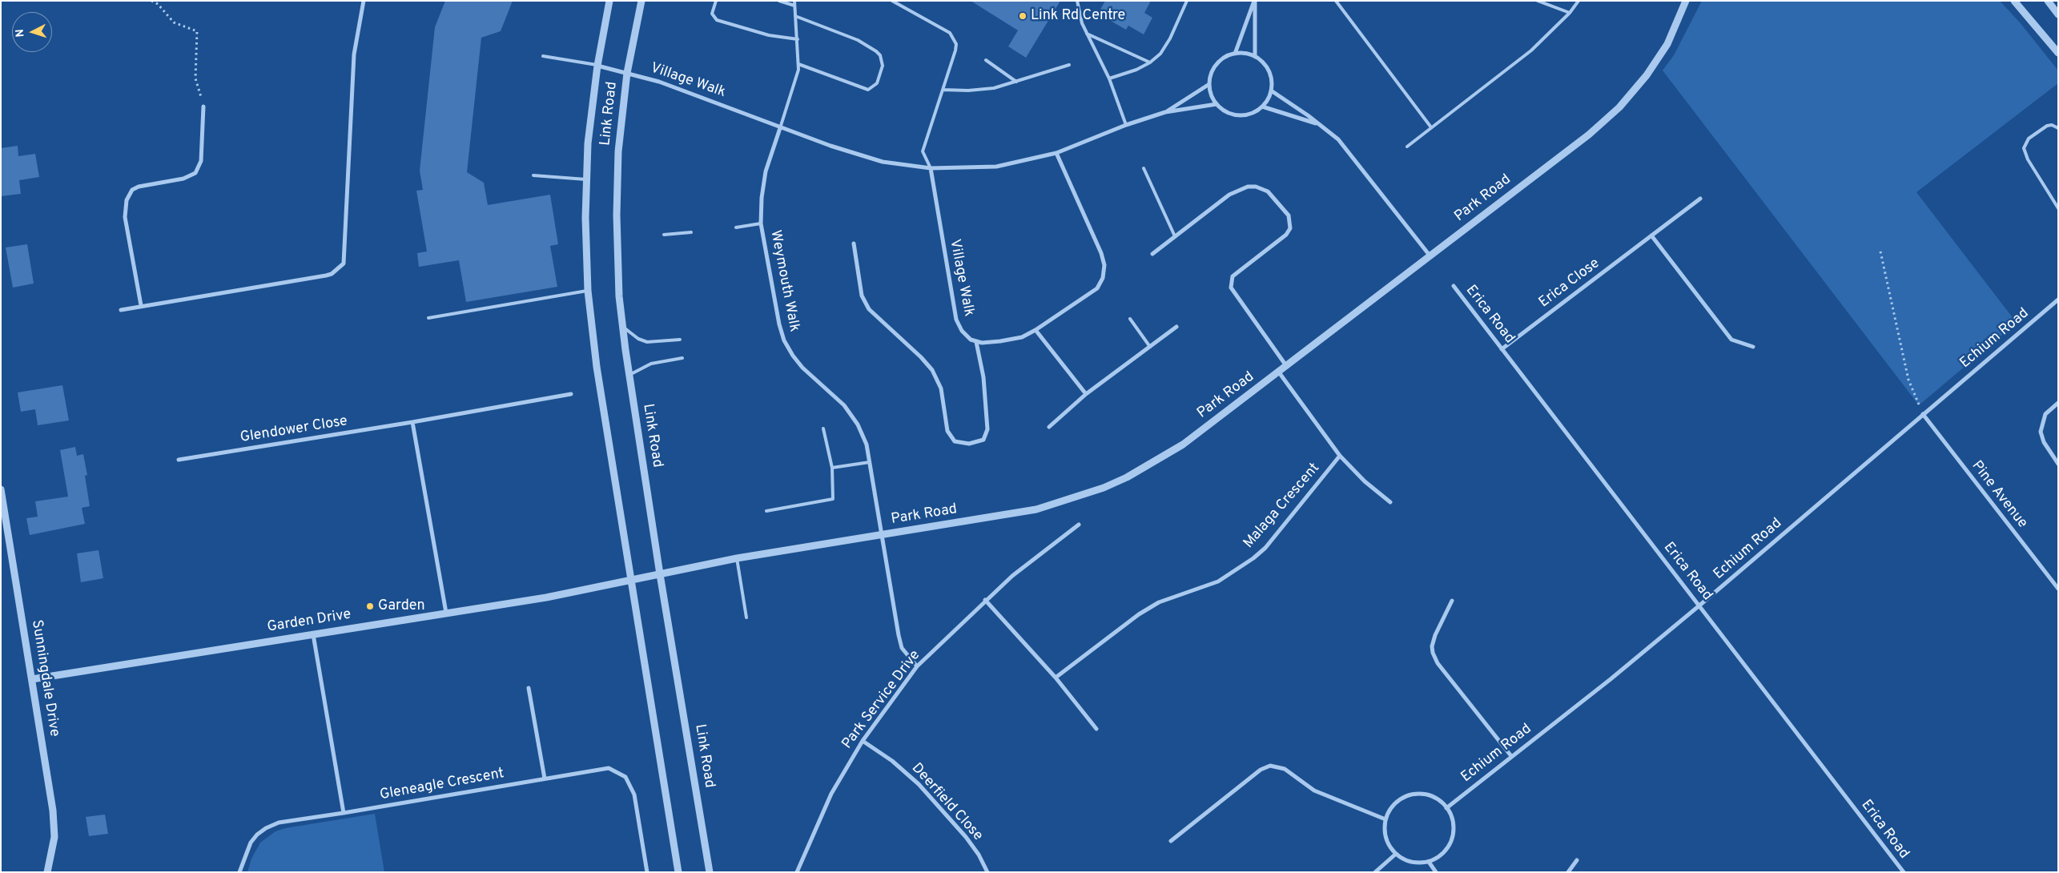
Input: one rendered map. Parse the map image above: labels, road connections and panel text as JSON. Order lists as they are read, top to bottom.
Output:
{
  "streets": {
    "street": [
      "Village Walk",
      "Link Road",
      "Park Road",
      "Weymouth Walk",
      "Erica Close",
      "Erica Road",
      "Echium Road",
      "Glendower Close",
      "Pine Avenue",
      "Malaga Crescent",
      "Garden Drive",
      "Sunningdale Drive",
      "Park Service Drive",
      "Gleneagle Crescent",
      "Deerfield Close"
    ]
  },
  "crossings": [
    ["Village Walk", "Link Road"],
    ["Village Walk", "Weymouth Walk"],
    ["Link Road", "Park Road"],
    ["Link Road", "Garden Drive"],
    ["Park Road", "Weymouth Walk"],
    ["Park Road", "Garden Drive"],
    ["Weymouth Walk", "Park Service Drive"],
    ["Erica Close", "Erica Road"],
    ["Erica Road", "Echium Road"],
    ["Echium Road", "Pine Avenue"],
    ["Garden Drive", "Sunningdale Drive"],
    ["Park Service Drive", "Deerfield Close"]
  ],
  "places": ["Link Rd Centre", "Garden"],
  "north": "left"
}
